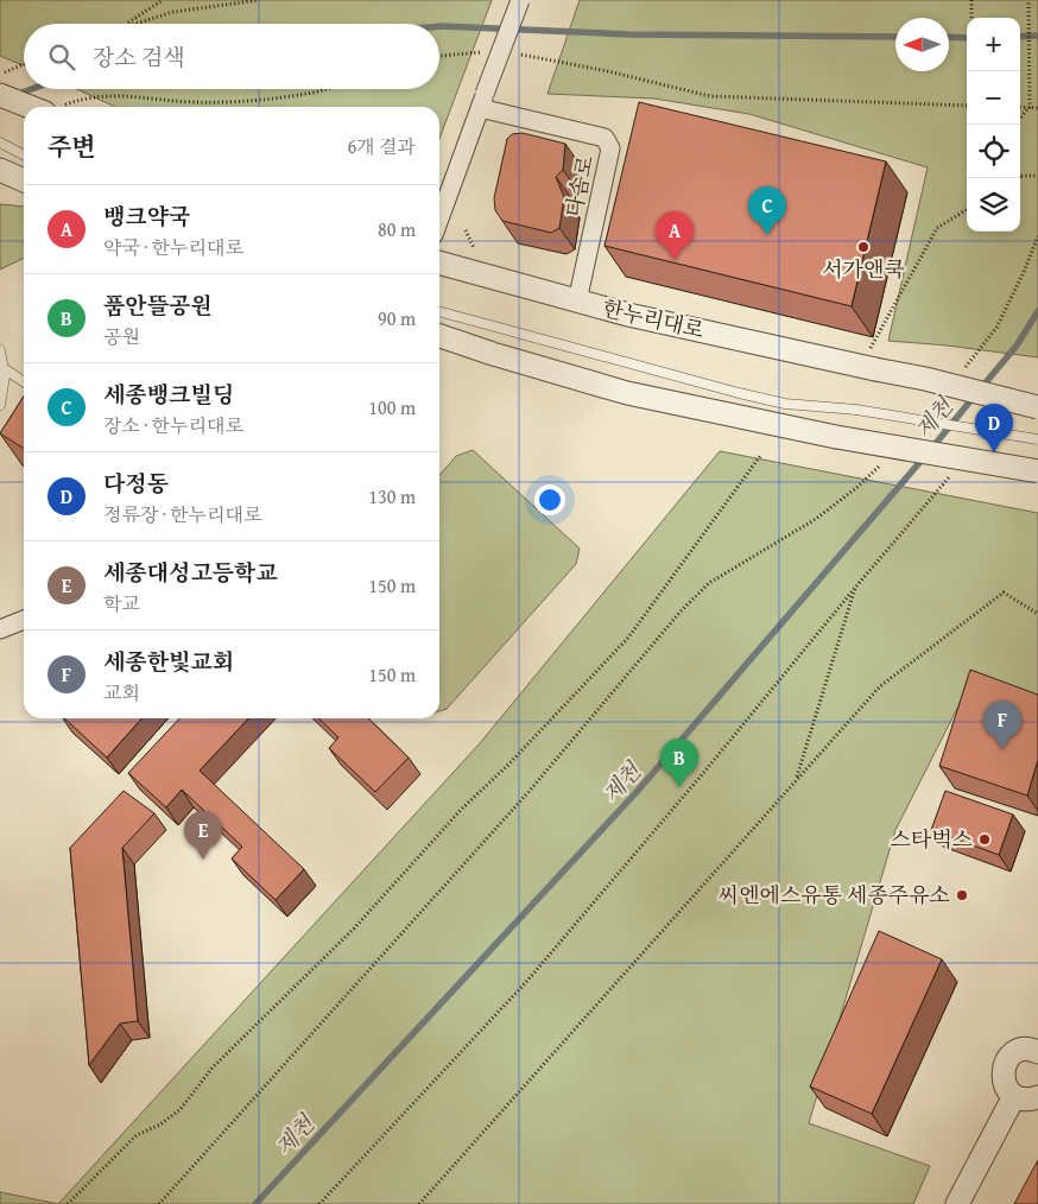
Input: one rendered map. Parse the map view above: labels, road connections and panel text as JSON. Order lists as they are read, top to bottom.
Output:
{
  "streets": {
    "street": ["다솜로", "한누리대로"]
  },
  "crossings": [
    ["다솜로", "한누리대로"]
  ],
  "water": ["제천"],
  "places": ["서가앤쿡", "스타벅스", "씨엔에스유통 세종주유소"],
  "north": "left",
  "page": {
    "map_buttons": ["+", "−"],
    "search": "장소 검색",
    "heading": ["주변", "6개 결과"],
    "list": [
      {
        "mark": "A",
        "name": "뱅크약국",
        "note": "약국 · 한누리대로",
        "value": "80 m"
      },
      {
        "mark": "B",
        "name": "품안뜰공원",
        "note": "공원",
        "value": "90 m"
      },
      {
        "mark": "C",
        "name": "세종뱅크빌딩",
        "note": "장소 · 한누리대로",
        "value": "100 m"
      },
      {
        "mark": "D",
        "name": "다정동",
        "note": "정류장 · 한누리대로",
        "value": "130 m"
      },
      {
        "mark": "E",
        "name": "세종대성고등학교",
        "note": "학교",
        "value": "150 m"
      },
      {
        "mark": "F",
        "name": "세종한빛교회",
        "note": "교회",
        "value": "150 m"
      }
    ],
    "pins": [
      "C",
      "A",
      "D",
      "F",
      "B",
      "E"
    ]
  }
}
